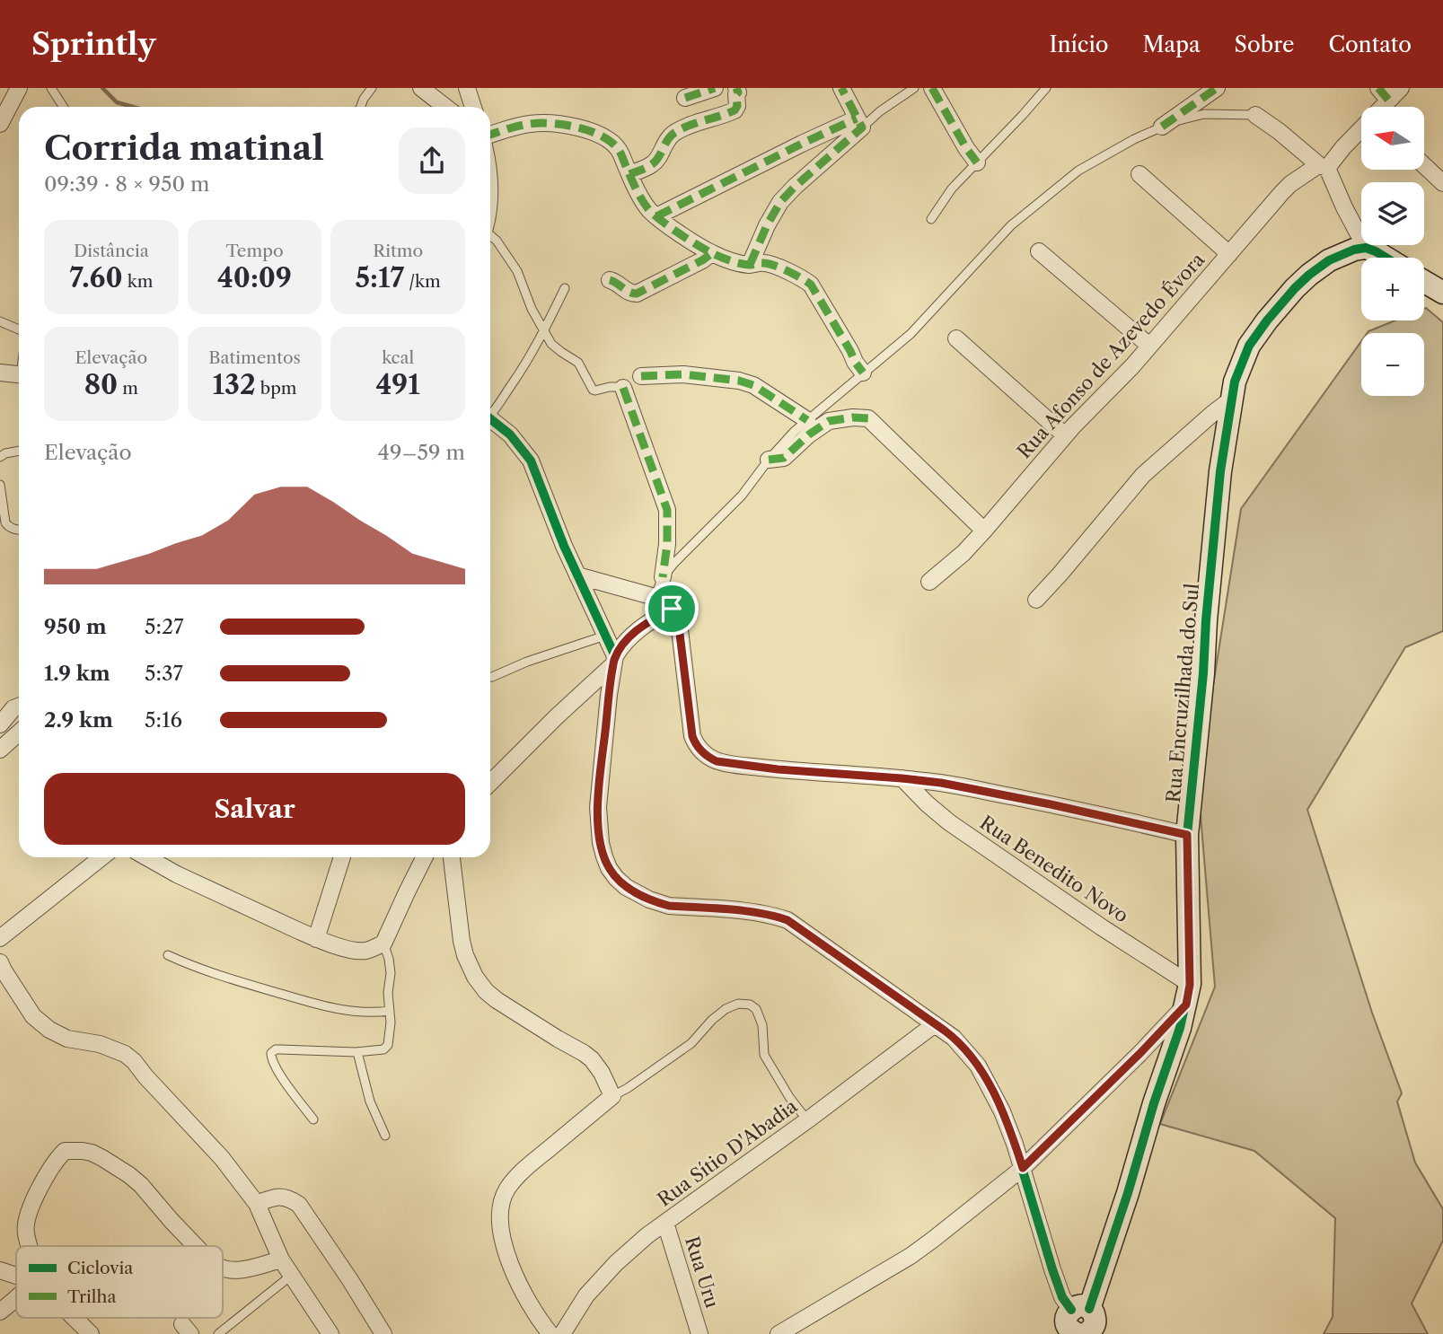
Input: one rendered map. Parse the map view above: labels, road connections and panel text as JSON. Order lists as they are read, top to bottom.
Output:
{
  "streets": {
    "street": [
      "Rua Afonso de Azevedo Évora",
      "Rua Encruzilhada do Sul",
      "Rua Benedito Novo",
      "Rua Sítio D'Abadia",
      "Rua Uru"
    ]
  },
  "crossings": [
    ["Rua Encruzilhada do Sul", "Rua Benedito Novo"],
    ["Rua Sítio D'Abadia", "Rua Uru"]
  ],
  "legend": ["Ciclovia", "Trilha"],
  "north": "left",
  "page": {
    "header": "Sprintly",
    "nav": [
      "Início",
      "Mapa",
      "Sobre",
      "Contato"
    ],
    "map_buttons": ["+", "−"],
    "heading": ["Corrida matinal", "09:39 · 8 × 950 m"],
    "stats": [
      ["Distância", "7.60 km"],
      ["Tempo", "40:09"],
      ["Ritmo", "5:17 /km"],
      ["Elevação", "80 m"],
      ["Batimentos", "132 bpm"],
      ["kcal", "491"]
    ],
    "chart": ["Elevação", "49–59 m"],
    "list": [
      {
        "name": "950 m",
        "note": "5:27"
      },
      {
        "name": "1.9 km",
        "note": "5:37"
      },
      {
        "name": "2.9 km",
        "note": "5:16"
      }
    ],
    "buttons": "Salvar"
  }
}
